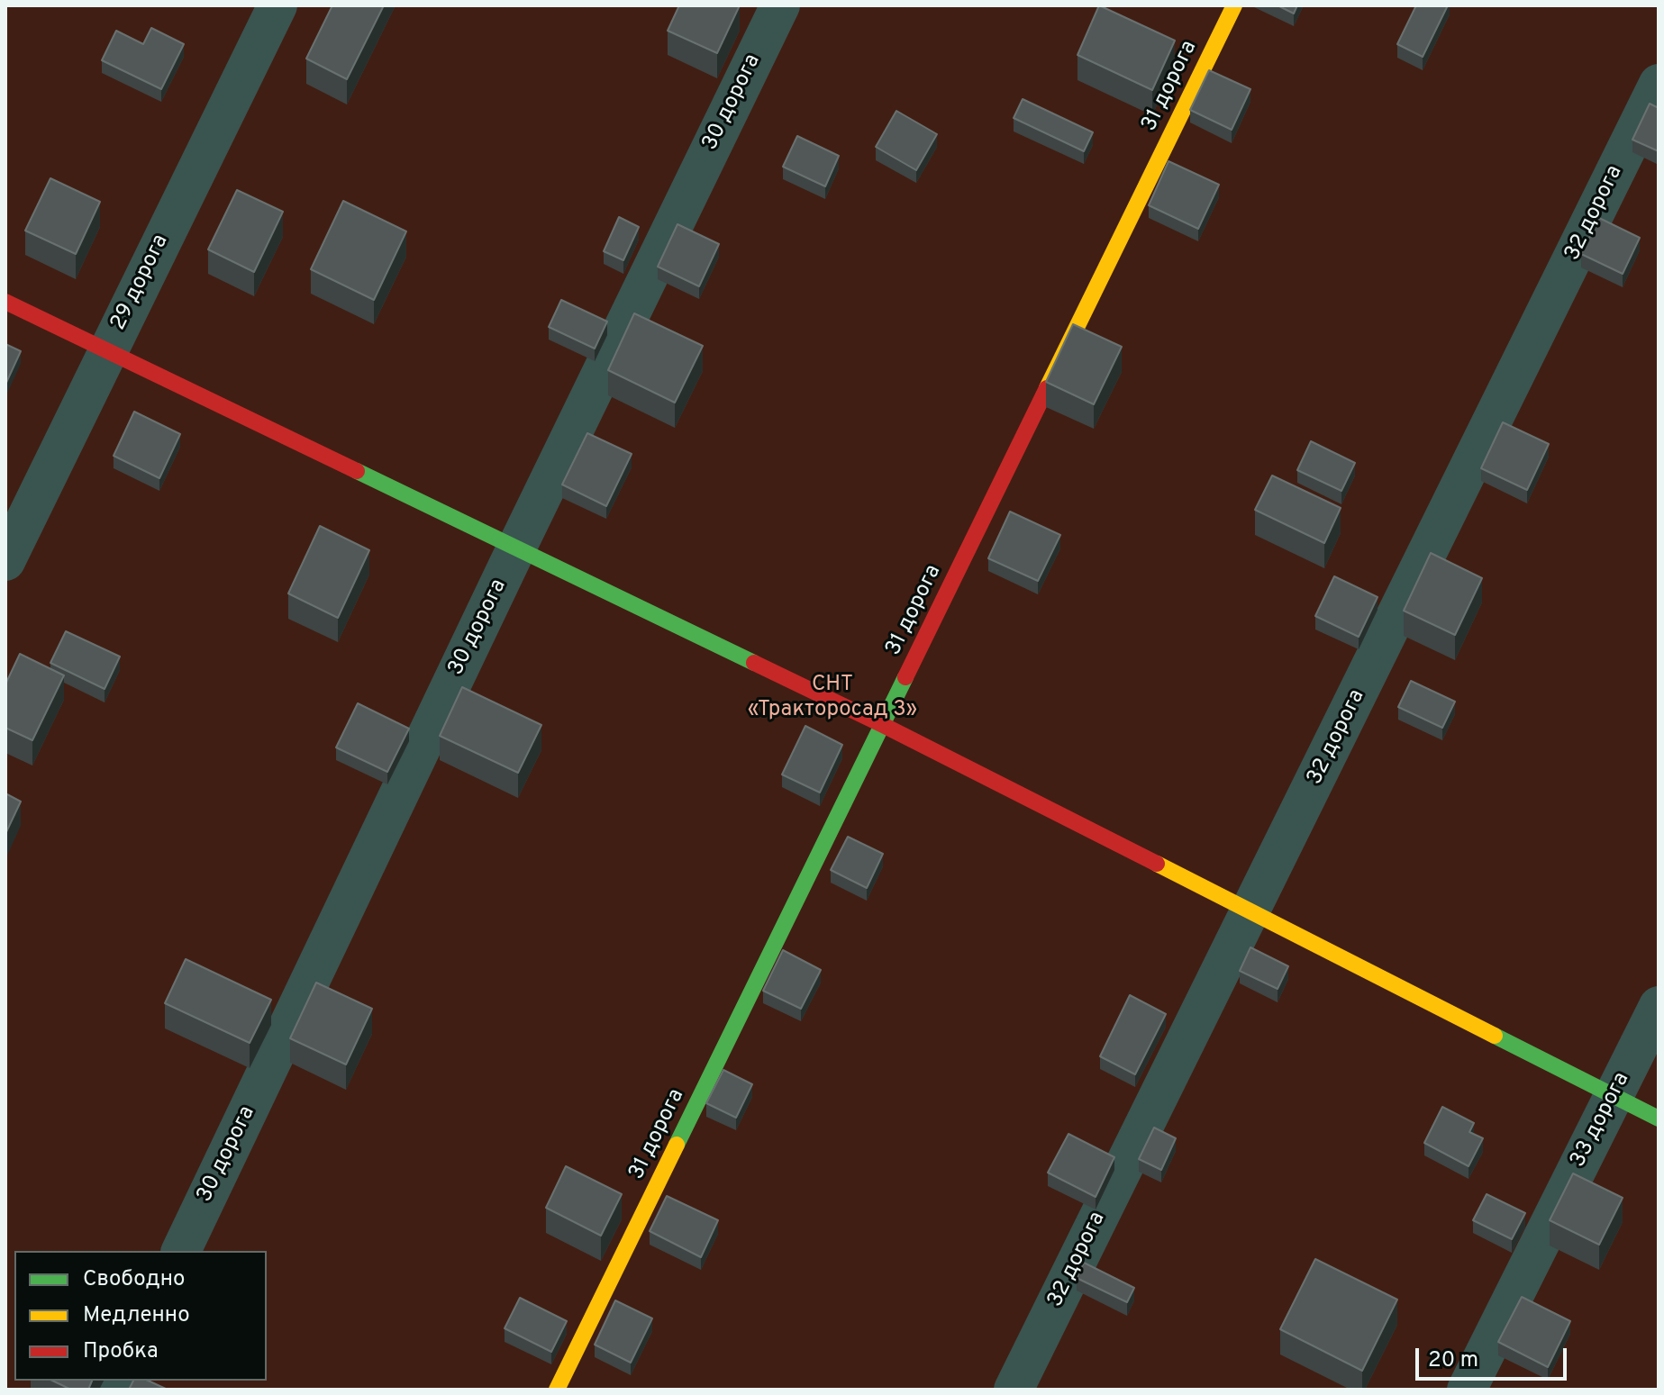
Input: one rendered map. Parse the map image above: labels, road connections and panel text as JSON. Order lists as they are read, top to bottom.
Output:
{
  "streets": {
    "street": [
      "31 дорога",
      "30 дорога",
      "32 дорога",
      "29 дорога",
      "33 дорога"
    ]
  },
  "parks": ["СНТ «Тракторосад 3»"],
  "legend": ["Свободно", "Медленно", "Пробка"],
  "scale_bar": "20 m"
}
